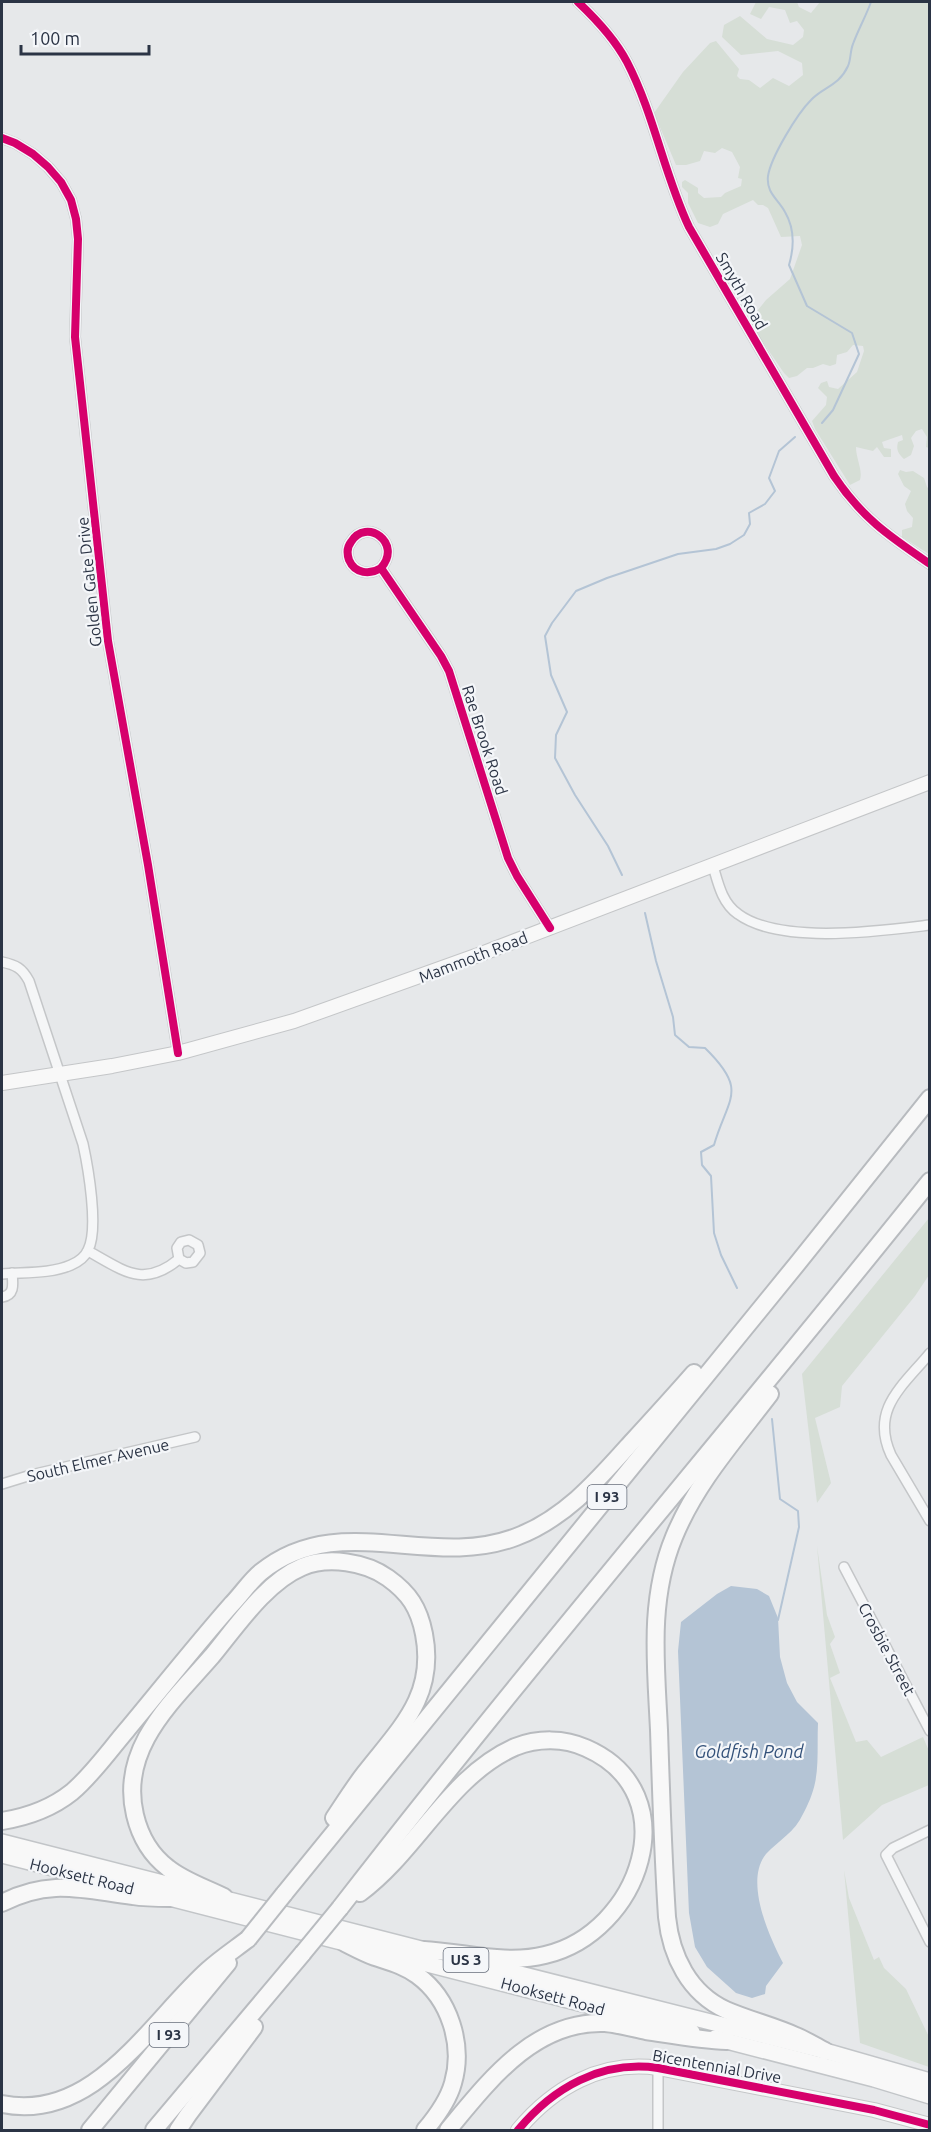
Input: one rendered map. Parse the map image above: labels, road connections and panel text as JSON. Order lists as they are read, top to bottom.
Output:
{
  "streets": {
    "highway": ["I 93"],
    "main road": [
      "Mammoth Road",
      "Hooksett Road",
      "US 3",
      "Bicentennial Drive"
    ],
    "street": [
      "Smyth Road",
      "Golden Gate Drive",
      "Rae Brook Road",
      "South Elmer Avenue",
      "Crosbie Street"
    ]
  },
  "crossings": [
    ["Golden Gate Drive", "Mammoth Road"],
    ["Rae Brook Road", "Mammoth Road"]
  ],
  "water": ["Goldfish Pond"],
  "scale_bar": "100 m"
}
